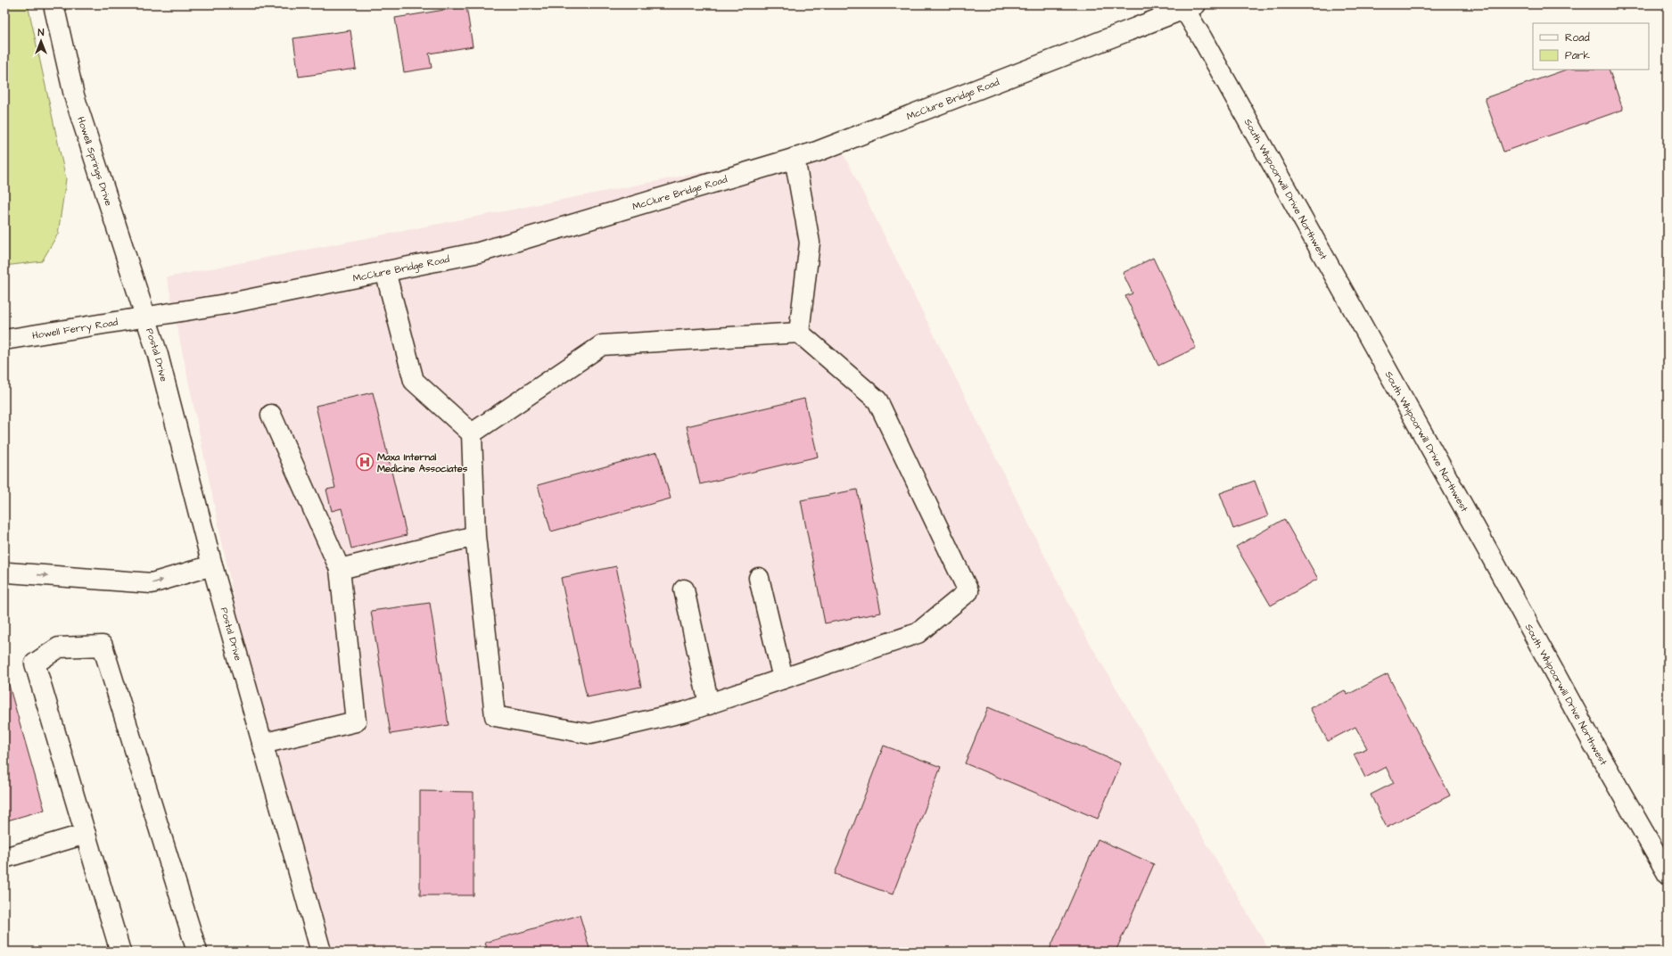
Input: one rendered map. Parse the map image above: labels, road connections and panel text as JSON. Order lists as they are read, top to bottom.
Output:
{
  "streets": {
    "street": [
      "McClure Bridge Road",
      "Howell Springs Drive",
      "South Whipoorwill Drive Northwest",
      "Howell Ferry Road",
      "Postal Drive"
    ]
  },
  "crossings": [
    ["McClure Bridge Road", "Howell Springs Drive"],
    ["McClure Bridge Road", "South Whipoorwill Drive Northwest"],
    ["McClure Bridge Road", "Howell Ferry Road"],
    ["McClure Bridge Road", "Postal Drive"],
    ["Howell Springs Drive", "Howell Ferry Road"],
    ["Howell Springs Drive", "Postal Drive"],
    ["Howell Ferry Road", "Postal Drive"]
  ],
  "places": {
    "hospital": ["Maxa Internal Medicine Associates"]
  },
  "legend": ["Road", "Park"],
  "north": "top"
}
